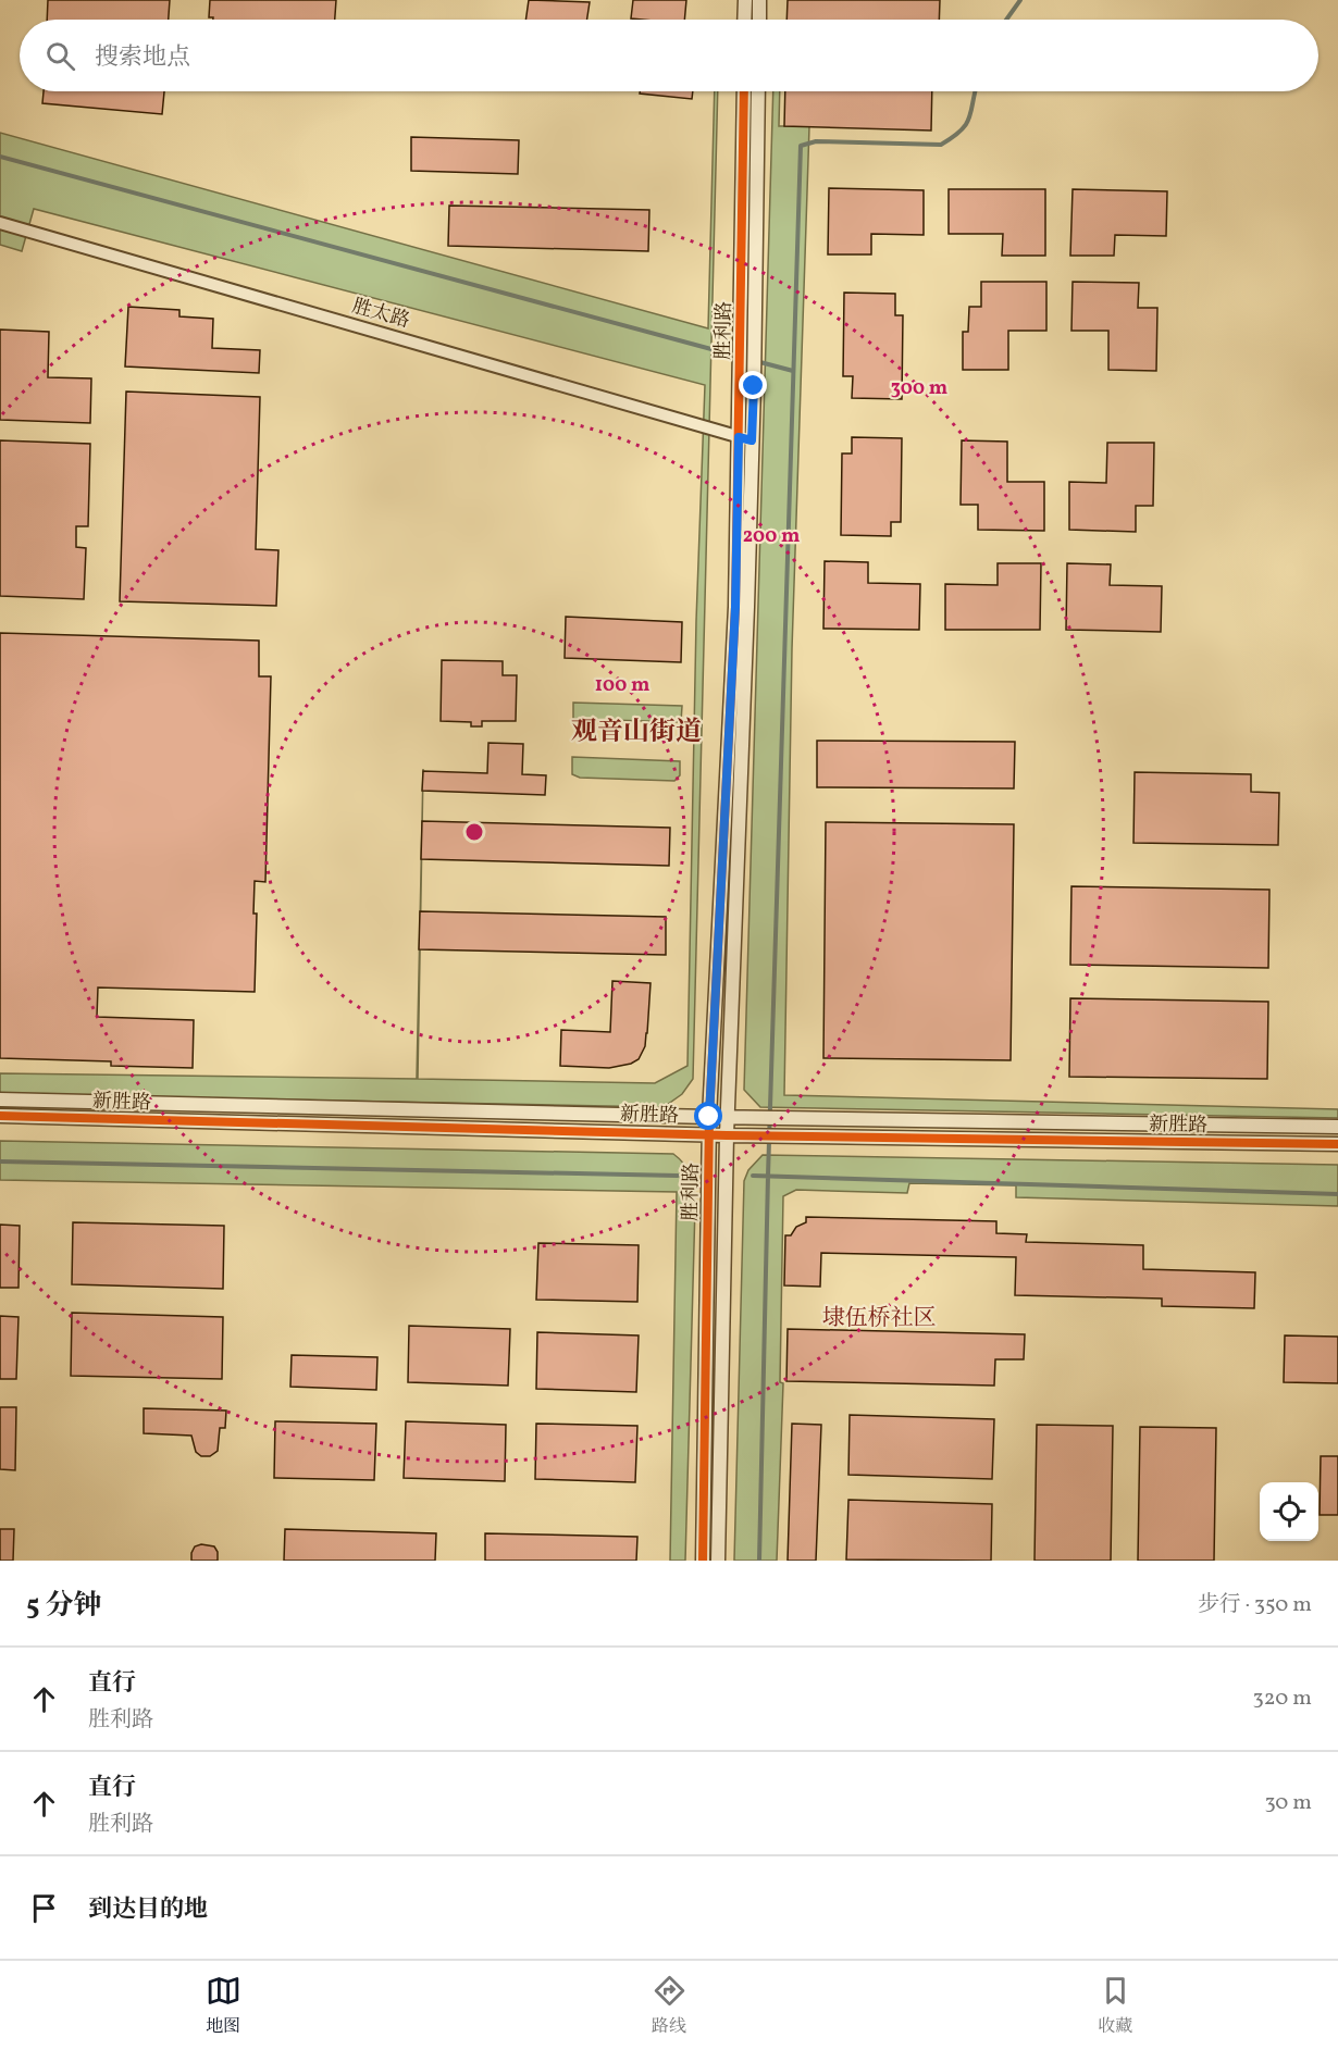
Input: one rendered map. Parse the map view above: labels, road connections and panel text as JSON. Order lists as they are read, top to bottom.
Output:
{
  "streets": {
    "street": ["胜太路", "胜利路", "新胜路"]
  },
  "crossings": [
    ["胜太路", "胜利路"],
    ["胜利路", "新胜路"]
  ],
  "districts": ["观音山街道", "埭伍桥社区"],
  "page": {
    "search": "搜索地点",
    "heading": ["5 分钟", "步行 · 350 m"],
    "list": [
      ["直行", "胜利路", "320 m"],
      ["直行", "胜利路", "30 m"],
      "到达目的地"
    ],
    "nav": ["地图", "路线", "收藏"]
  },
  "rings": ["300 m", "200 m", "100 m"]
}
